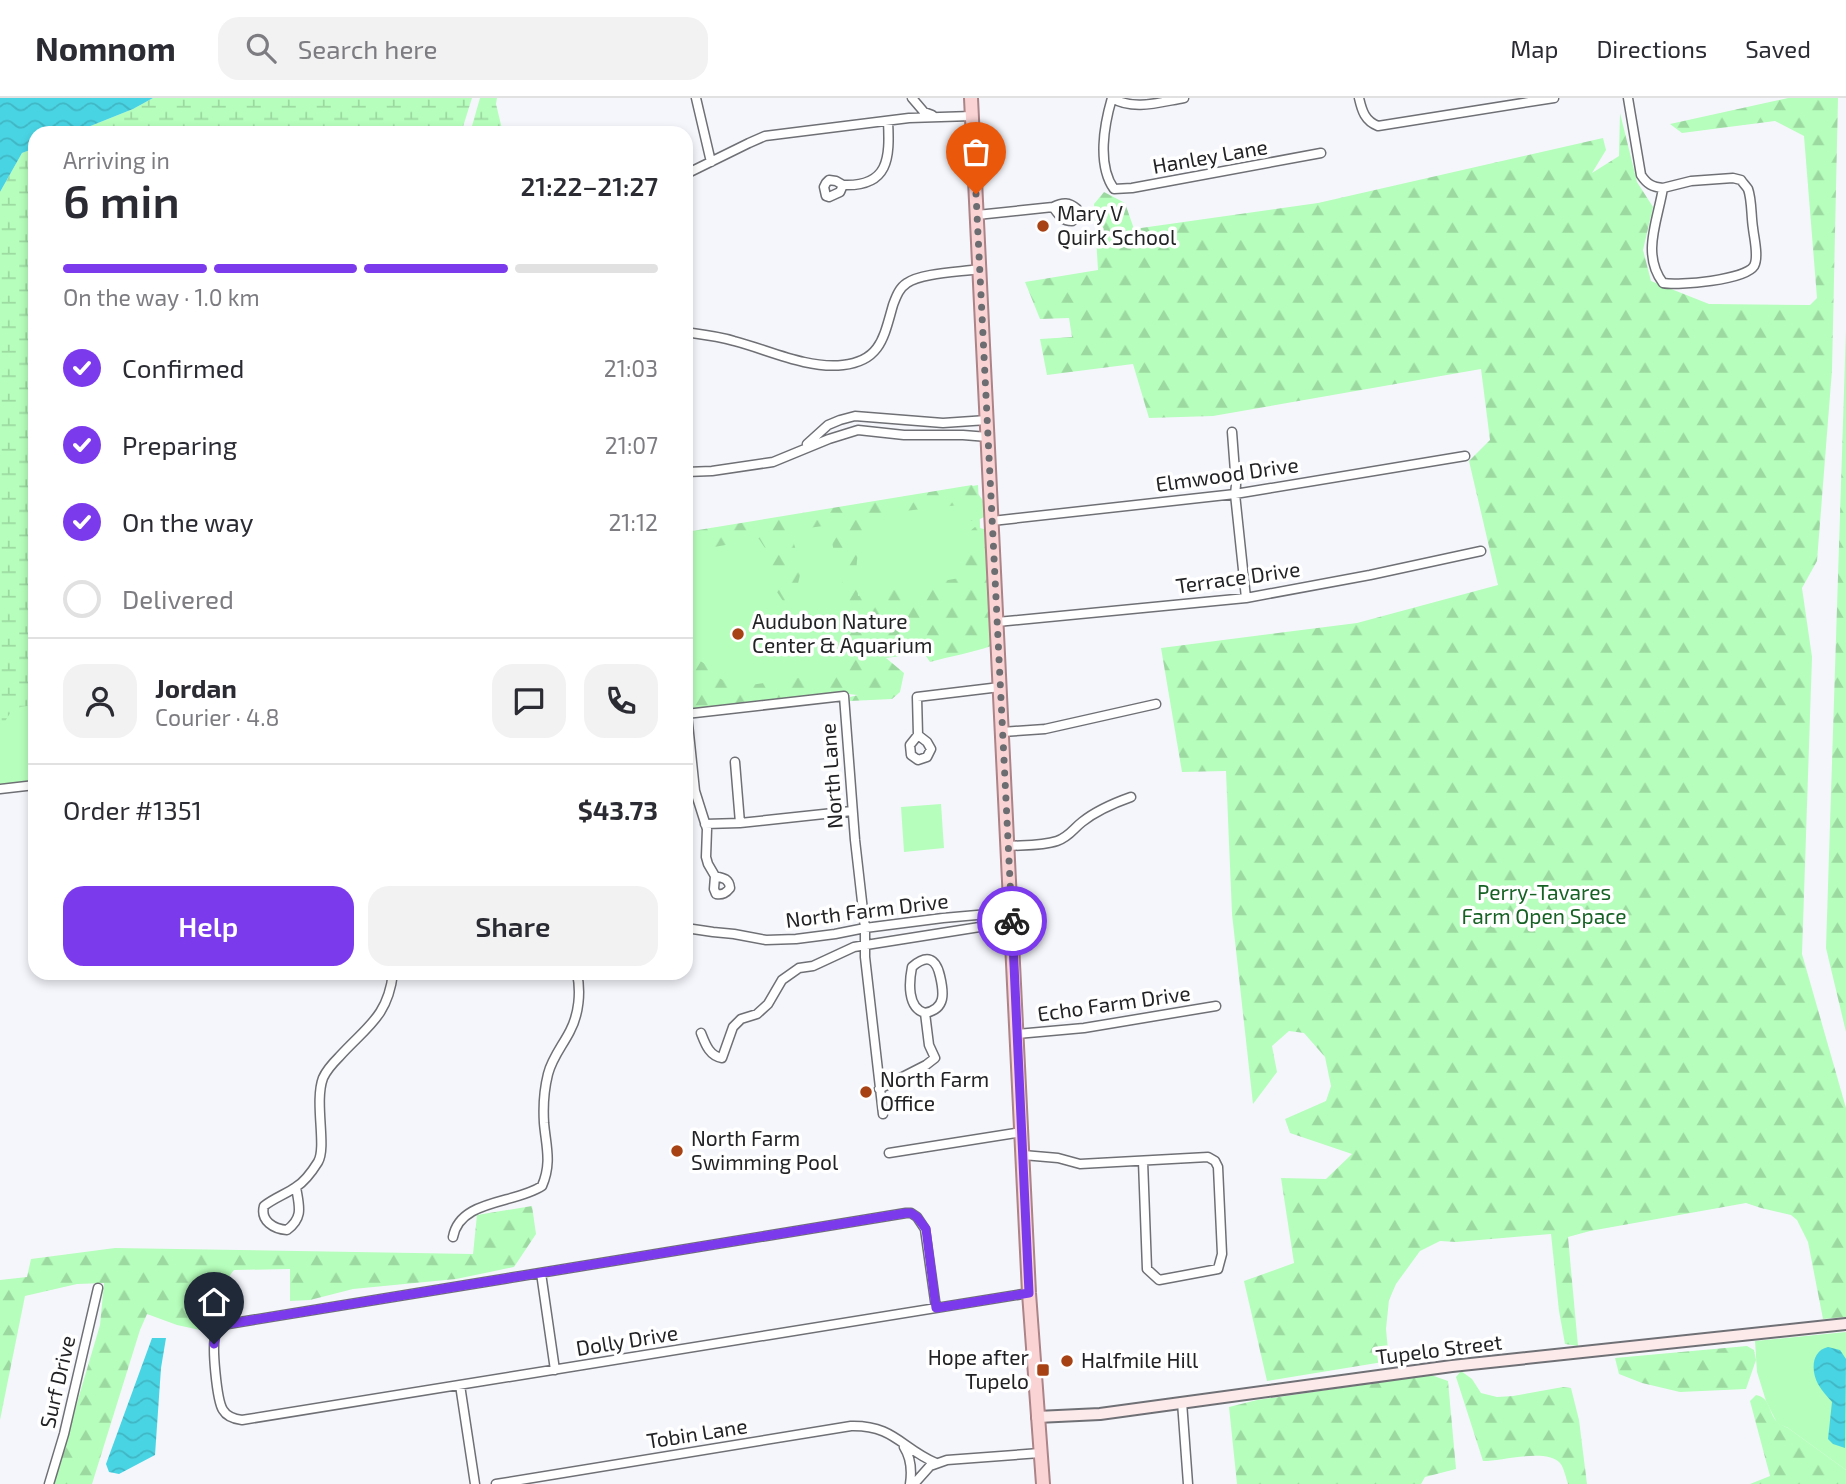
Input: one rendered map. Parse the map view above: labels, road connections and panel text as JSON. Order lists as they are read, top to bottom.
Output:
{
  "streets": {
    "main road": ["Tupelo Street"],
    "street": [
      "Hanley Lane",
      "Elmwood Drive",
      "Terrace Drive",
      "North Lane",
      "North Farm Drive",
      "Echo Farm Drive",
      "Dolly Drive",
      "Surf Drive",
      "Tobin Lane"
    ]
  },
  "crossings": [
    ["North Lane", "North Farm Drive"]
  ],
  "parks": ["Perry-Tavares Farm Open Space"],
  "places": {
    "other": [
      "Mary V Quirk School",
      "Audubon Nature Center & Aquarium",
      "North Farm Office",
      "North Farm Swimming Pool",
      "Halfmile Hill"
    ],
    "transit": ["Hope after Tupelo"]
  },
  "page": {
    "header": "Nomnom",
    "search": "Search here",
    "nav": ["Map", "Directions", "Saved"],
    "heading": ["6 min", "Arriving in", "21:22–21:27"],
    "panel": [
      "Jordan",
      "Courier · 4.8",
      "Order #1351",
      "$43.73"
    ],
    "bar": "On the way · 1.0 km",
    "list": [
      ["Confirmed", "21:03"],
      ["Preparing", "21:07"],
      ["On the way", "21:12"],
      "Delivered"
    ],
    "buttons": ["Help", "Share"]
  }
}
